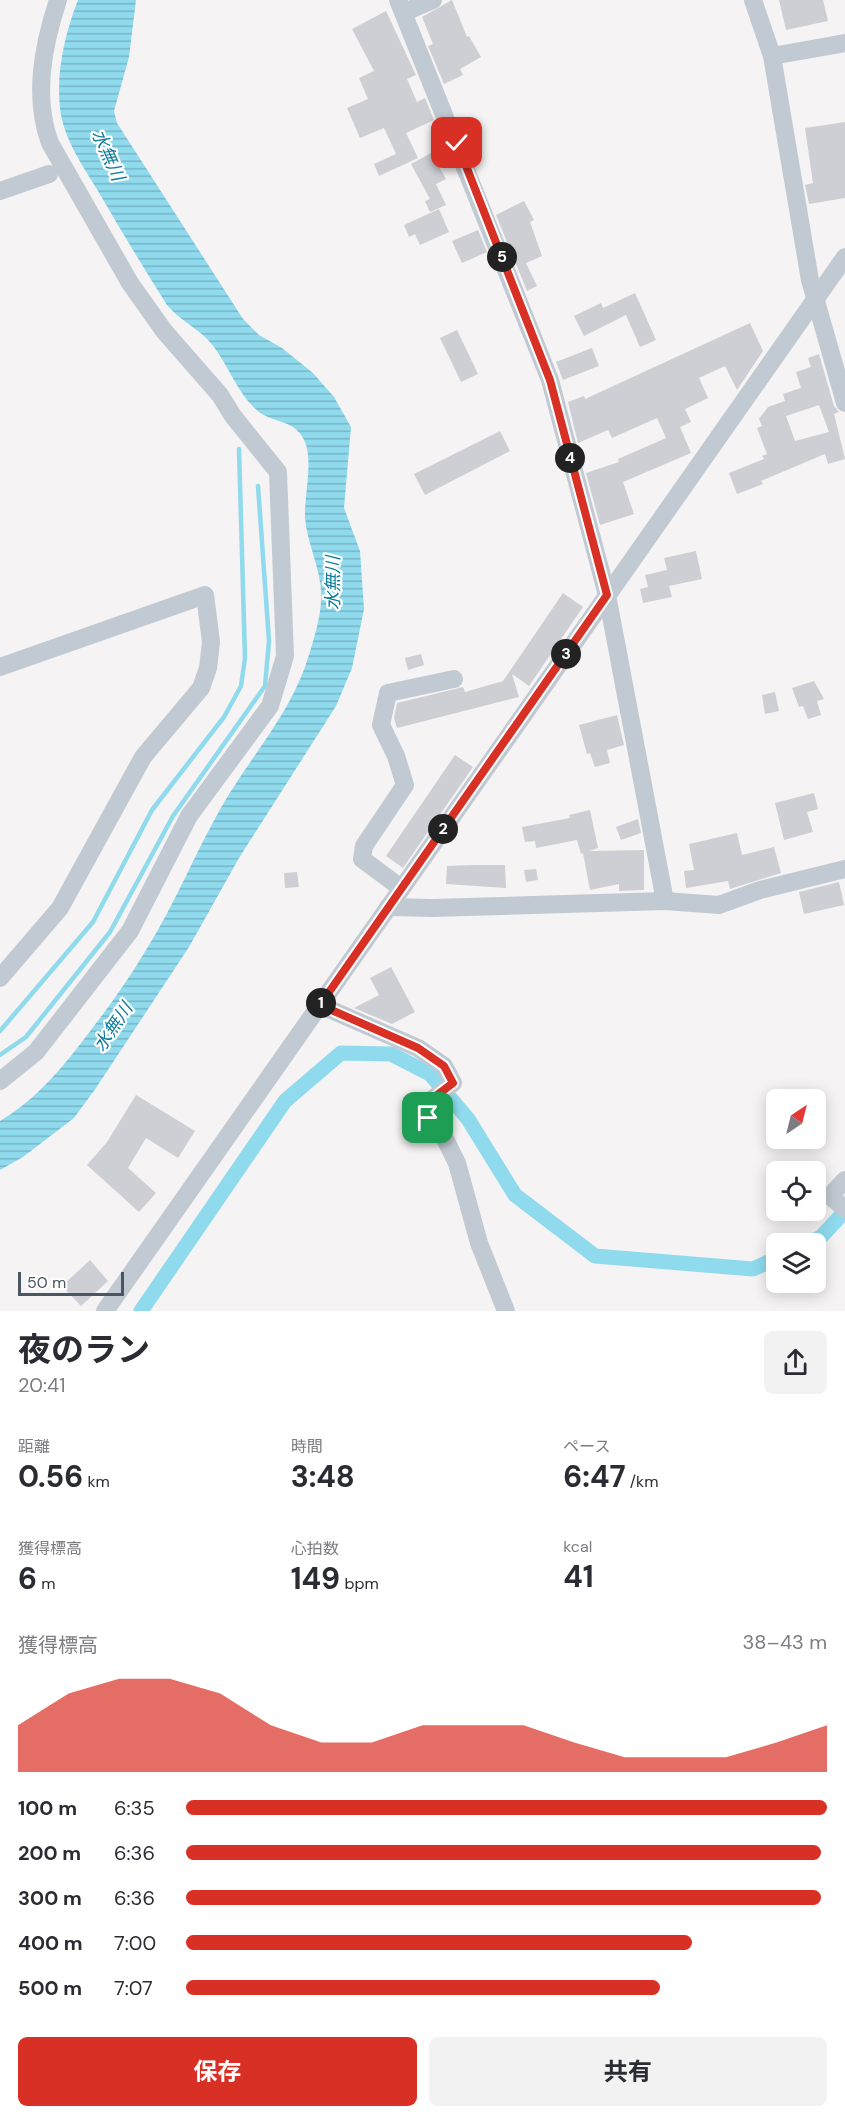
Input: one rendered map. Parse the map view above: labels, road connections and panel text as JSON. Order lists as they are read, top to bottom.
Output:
{
  "water": ["水無川"],
  "scale_bar": "50 m",
  "north": "top right",
  "page": {
    "pins": [
      "5",
      "4",
      "3",
      "2",
      "1"
    ],
    "scale": "50 m",
    "heading": ["夜のラン", "20:41"],
    "stats": [
      ["距離", "0.56 km"],
      ["時間", "3:48"],
      ["ペース", "6:47 /km"],
      ["獲得標高", "6 m"],
      ["心拍数", "149 bpm"],
      ["kcal", "41"]
    ],
    "chart": ["獲得標高", "38–43 m"],
    "list": [
      {
        "name": "100 m",
        "note": "6:35"
      },
      {
        "name": "200 m",
        "note": "6:36"
      },
      {
        "name": "300 m",
        "note": "6:36"
      },
      {
        "name": "400 m",
        "note": "7:00"
      },
      {
        "name": "500 m",
        "note": "7:07"
      }
    ],
    "buttons": ["保存", "共有"]
  }
}
